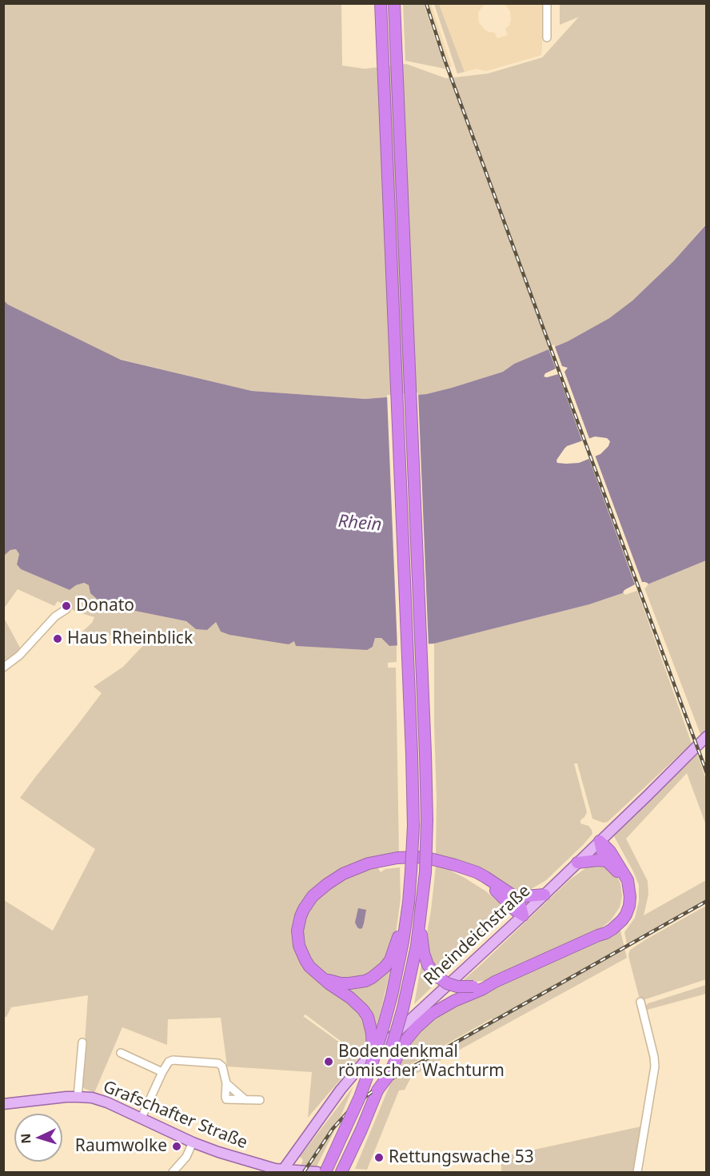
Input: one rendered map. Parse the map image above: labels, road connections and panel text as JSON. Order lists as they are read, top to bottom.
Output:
{
  "streets": {
    "main road": ["Rheindeichstraße", "Grafschafter Straße"]
  },
  "crossings": [
    ["Rheindeichstraße", "Grafschafter Straße"]
  ],
  "water": ["Rhein"],
  "places": [
    "Donato",
    "Haus Rheinblick",
    "Bodendenkmal römischer Wachturm",
    "Raumwolke",
    "Rettungswache 53"
  ],
  "north": "left"
}
